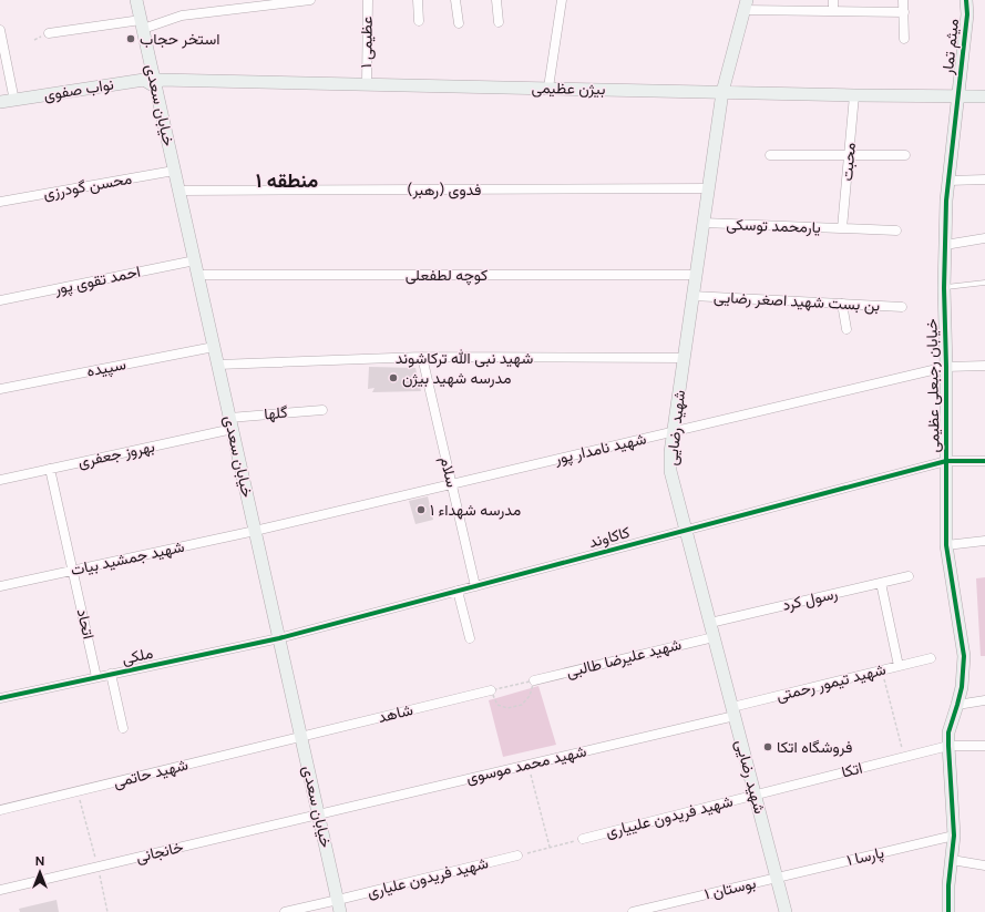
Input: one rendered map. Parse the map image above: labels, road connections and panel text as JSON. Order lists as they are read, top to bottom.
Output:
{
  "streets": {
    "main road": [
      "میثم تمار",
      "بیژن عظیمی",
      "نواب صفوی",
      "خیابان سعدی",
      "خیابان رجبعلی عظیمی",
      "شهید رضایی"
    ],
    "street": [
      "عظیمی ۱",
      "محبت",
      "محسن گودرزی",
      "فدوی (رهبر)",
      "یارمحمد توسکی",
      "کوچه لطفعلی",
      "احمد تقوی پور",
      "بن بست شهید اصغر رضایی",
      "شهید نبی الله ترکاشوند",
      "سپیده",
      "گلها",
      "شهید نامدار پور",
      "بهروز جعفری",
      "سلام",
      "کاکاوند",
      "شهید جمشید بیات",
      "رسول کرد",
      "اتحاد",
      "ملکی",
      "شهید علیرضا طالبی",
      "شهید تیمور رحمتی",
      "شاهد",
      "شهید محمد موسوی",
      "اتکا",
      "شهید حاتمی",
      "شهید فریدون علییاری",
      "خانجانی",
      "پارسا ۱",
      "شهید فریدون علیاری",
      "بوستان ۱"
    ]
  },
  "crossings": [
    ["عظیمی ۱", "بیژن عظیمی"],
    ["میثم تمار", "بیژن عظیمی"],
    ["میثم تمار", "خیابان رجبعلی عظیمی"],
    ["بیژن عظیمی", "نواب صفوی"],
    ["بیژن عظیمی", "خیابان سعدی"],
    ["بیژن عظیمی", "محبت"],
    ["بیژن عظیمی", "خیابان رجبعلی عظیمی"],
    ["بیژن عظیمی", "شهید رضایی"],
    ["نواب صفوی", "خیابان سعدی"],
    ["خیابان سعدی", "محسن گودرزی"],
    ["خیابان سعدی", "فدوی (رهبر)"],
    ["خیابان سعدی", "کوچه لطفعلی"],
    ["خیابان سعدی", "احمد تقوی پور"],
    ["خیابان سعدی", "شهید نبی الله ترکاشوند"],
    ["خیابان سعدی", "سپیده"],
    ["خیابان سعدی", "گلها"],
    ["خیابان سعدی", "شهید نامدار پور"],
    ["خیابان سعدی", "بهروز جعفری"],
    ["خیابان سعدی", "کاکاوند"],
    ["خیابان سعدی", "شهید جمشید بیات"],
    ["خیابان سعدی", "ملکی"],
    ["خیابان سعدی", "شاهد"],
    ["خیابان سعدی", "شهید محمد موسوی"],
    ["خیابان سعدی", "شهید حاتمی"],
    ["خیابان سعدی", "خانجانی"],
    ["خیابان سعدی", "شهید فریدون علیاری"],
    ["محبت", "یارمحمد توسکی"],
    ["فدوی (رهبر)", "شهید رضایی"],
    ["یارمحمد توسکی", "شهید رضایی"],
    ["کوچه لطفعلی", "شهید رضایی"],
    ["بن بست شهید اصغر رضایی", "شهید رضایی"],
    ["شهید نبی الله ترکاشوند", "شهید رضایی"],
    ["شهید نبی الله ترکاشوند", "سلام"],
    ["خیابان رجبعلی عظیمی", "شهید نامدار پور"],
    ["خیابان رجبعلی عظیمی", "کاکاوند"],
    ["خیابان رجبعلی عظیمی", "اتکا"],
    ["خیابان رجبعلی عظیمی", "پارسا ۱"],
    ["گلها", "بهروز جعفری"],
    ["شهید رضایی", "شهید نامدار پور"],
    ["شهید رضایی", "کاکاوند"],
    ["شهید رضایی", "رسول کرد"],
    ["شهید رضایی", "شهید علیرضا طالبی"],
    ["شهید رضایی", "شهید تیمور رحمتی"],
    ["شهید رضایی", "شهید محمد موسوی"],
    ["شهید رضایی", "اتکا"],
    ["شهید رضایی", "شهید فریدون علییاری"],
    ["شهید رضایی", "پارسا ۱"],
    ["شهید رضایی", "بوستان ۱"],
    ["شهید نامدار پور", "سلام"],
    ["شهید نامدار پور", "شهید جمشید بیات"],
    ["بهروز جعفری", "اتحاد"],
    ["سلام", "کاکاوند"],
    ["کاکاوند", "ملکی"],
    ["شهید جمشید بیات", "اتحاد"],
    ["اتحاد", "ملکی"],
    ["شهید تیمور رحمتی", "شهید محمد موسوی"],
    ["شاهد", "شهید حاتمی"],
    ["شهید محمد موسوی", "خانجانی"],
    ["اتکا", "شهید فریدون علییاری"],
    ["پارسا ۱", "بوستان ۱"]
  ],
  "districts": ["منطقه ۱"],
  "places": [
    "استخر حجاب",
    "مدرسه شهید بیژن",
    "مدرسه شهداء ۱",
    "فروشگاه اتکا"
  ],
  "north": "top"
}
